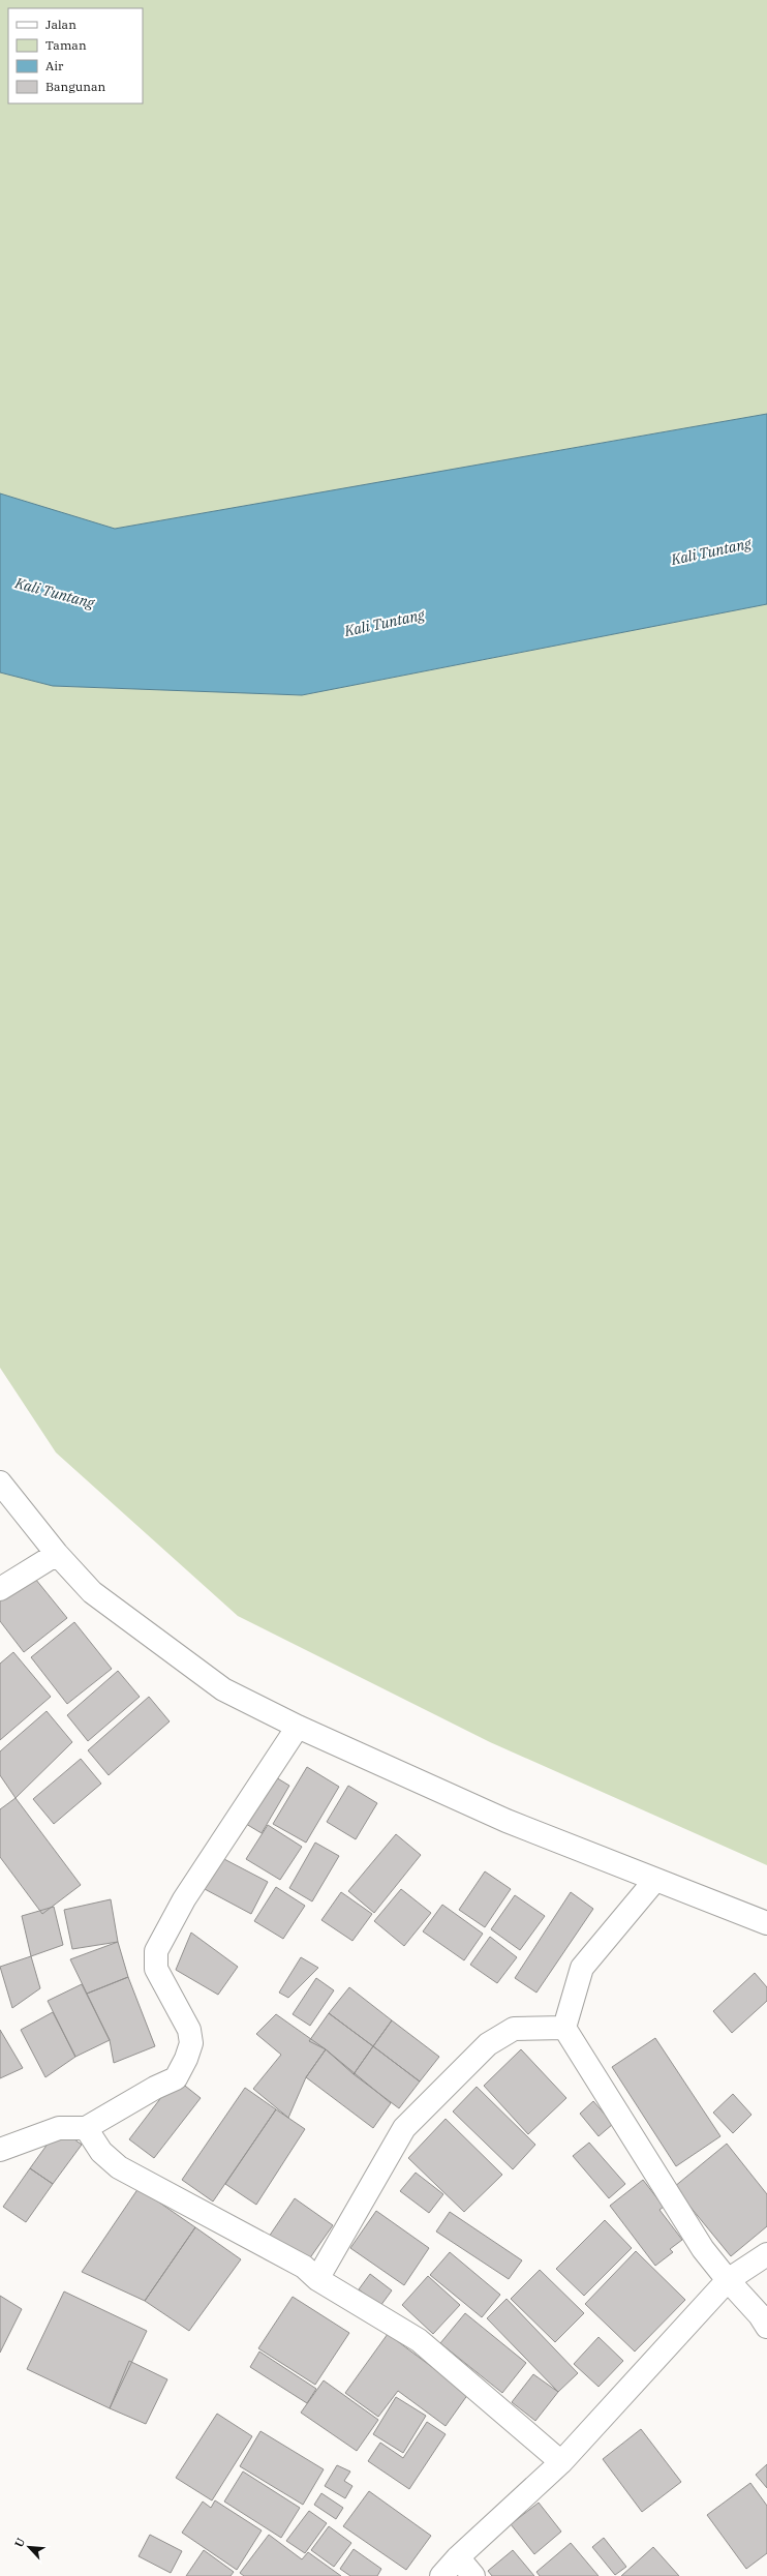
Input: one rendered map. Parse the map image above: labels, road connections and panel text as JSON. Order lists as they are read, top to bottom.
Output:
{
  "water": ["Kali Tuntang"],
  "legend": [
    "Jalan",
    "Taman",
    "Air",
    "Bangunan"
  ],
  "north": "top left"
}
